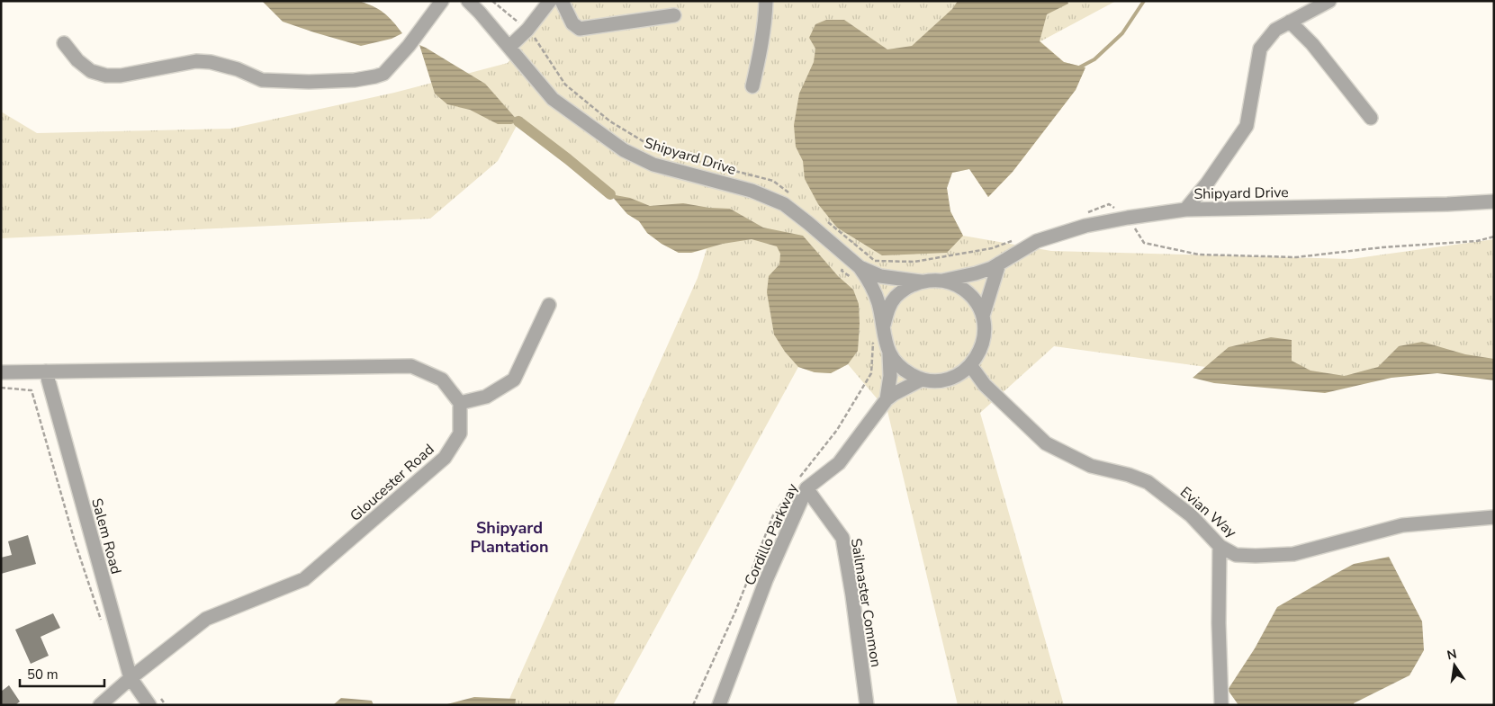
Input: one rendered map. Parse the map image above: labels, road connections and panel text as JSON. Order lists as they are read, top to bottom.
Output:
{
  "streets": {
    "street": [
      "Shipyard Drive",
      "Gloucester Road",
      "Evian Way",
      "Cordillo Parkway",
      "Salem Road",
      "Sailmaster Common"
    ]
  },
  "crossings": [
    ["Shipyard Drive", "Evian Way"],
    ["Shipyard Drive", "Cordillo Parkway"],
    ["Gloucester Road", "Salem Road"],
    ["Evian Way", "Cordillo Parkway"],
    ["Cordillo Parkway", "Sailmaster Common"]
  ],
  "districts": ["Shipyard Plantation"],
  "scale_bar": "50 m",
  "north": "top"
}
